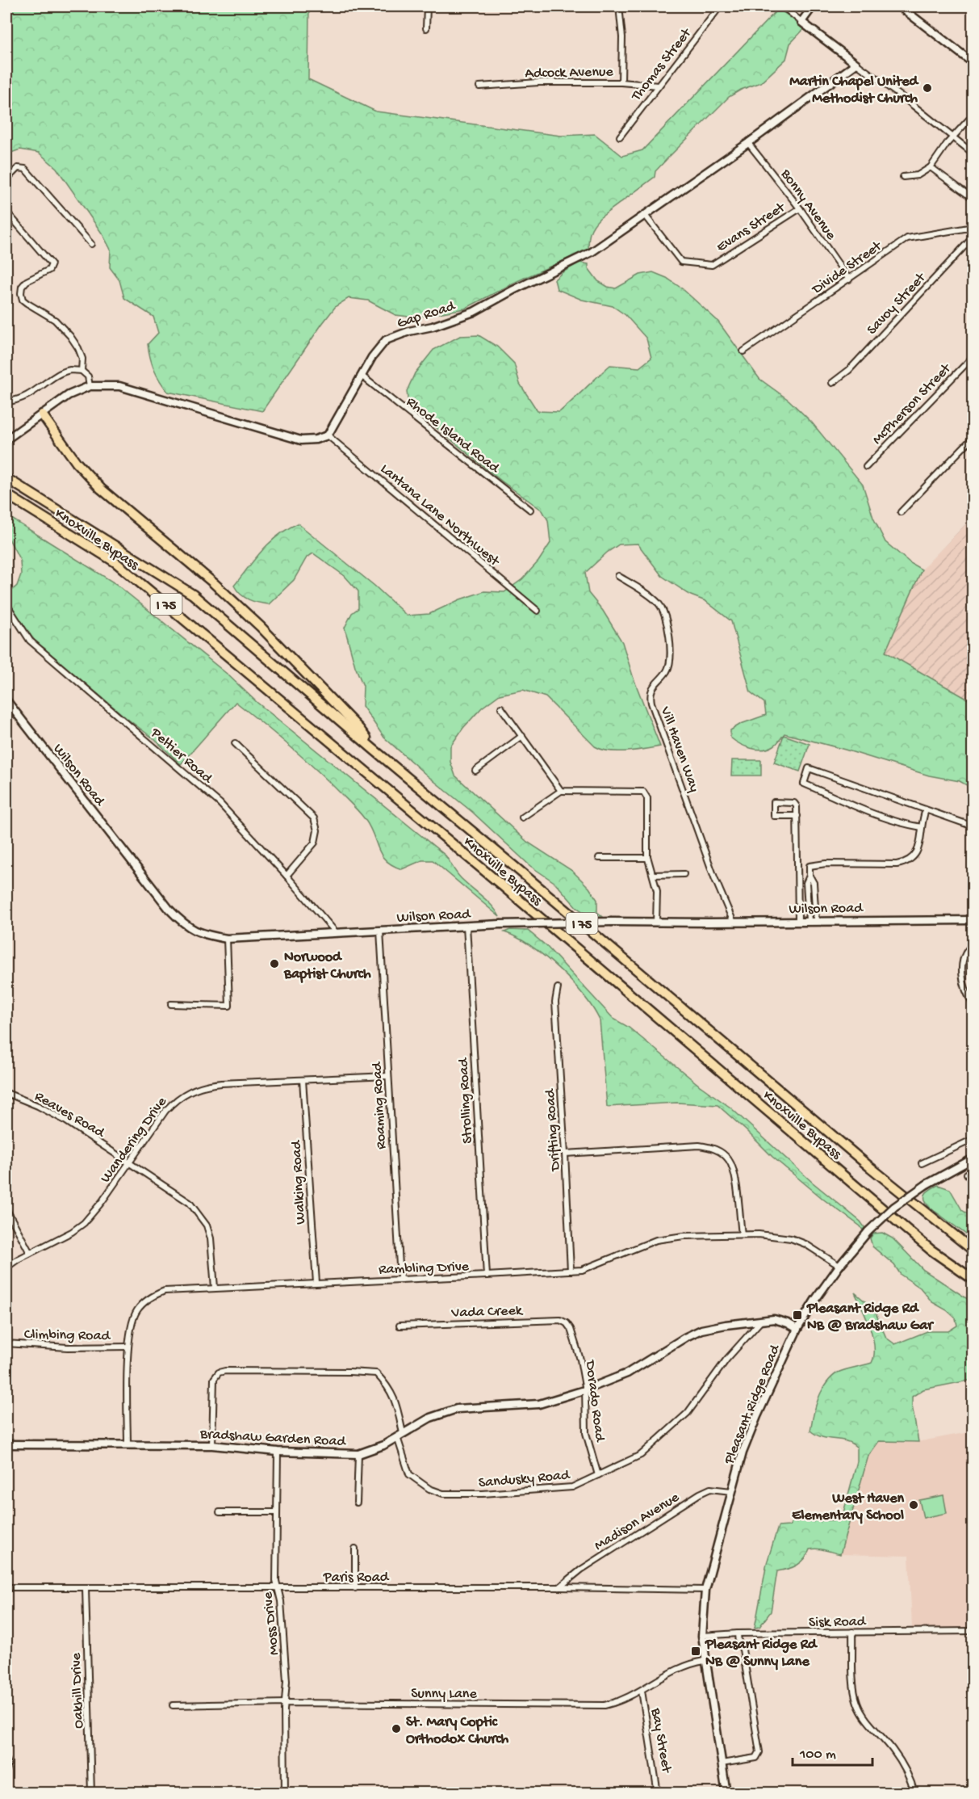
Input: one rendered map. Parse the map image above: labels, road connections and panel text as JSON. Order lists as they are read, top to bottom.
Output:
{
  "streets": {
    "highway": ["Knoxville Bypass", "I 75"],
    "street": [
      "Thomas Street",
      "Adcock Avenue",
      "Bonny Avenue",
      "Evans Street",
      "Divide Street",
      "Savoy Street",
      "Gap Road",
      "McPherson Street",
      "Rhode Island Road",
      "Lantana Lane Northwest",
      "Vill Haven Way",
      "Peltier Road",
      "Wilson Road",
      "Strolling Road",
      "Roaming Road",
      "Reaves Road",
      "Drifting Road",
      "Wandering Drive",
      "Walking Road",
      "Rambling Drive",
      "Vada Creek",
      "Climbing Road",
      "Dorado Road",
      "Pleasant Ridge Road",
      "Bradshaw Garden Road",
      "Sandusky Road",
      "Madison Avenue",
      "Paris Road",
      "Sisk Road",
      "Moss Drive",
      "Oakhill Drive",
      "Sunny Lane",
      "Bay Street"
    ]
  },
  "crossings": [
    ["Thomas Street", "Adcock Avenue"],
    ["Bonny Avenue", "Evans Street"],
    ["Bonny Avenue", "Divide Street"],
    ["Bonny Avenue", "Gap Road"],
    ["Evans Street", "Gap Road"],
    ["Gap Road", "Rhode Island Road"],
    ["Gap Road", "Lantana Lane Northwest"],
    ["Vill Haven Way", "Wilson Road"],
    ["Peltier Road", "Wilson Road"],
    ["Wilson Road", "Strolling Road"],
    ["Wilson Road", "Roaming Road"],
    ["Strolling Road", "Rambling Drive"],
    ["Roaming Road", "Wandering Drive"],
    ["Roaming Road", "Rambling Drive"],
    ["Reaves Road", "Wandering Drive"],
    ["Reaves Road", "Rambling Drive"],
    ["Drifting Road", "Rambling Drive"],
    ["Wandering Drive", "Walking Road"],
    ["Walking Road", "Rambling Drive"],
    ["Rambling Drive", "Climbing Road"],
    ["Rambling Drive", "Pleasant Ridge Road"],
    ["Rambling Drive", "Bradshaw Garden Road"],
    ["Vada Creek", "Dorado Road"],
    ["Dorado Road", "Bradshaw Garden Road"],
    ["Dorado Road", "Sandusky Road"],
    ["Pleasant Ridge Road", "Bradshaw Garden Road"],
    ["Pleasant Ridge Road", "Madison Avenue"],
    ["Pleasant Ridge Road", "Paris Road"],
    ["Pleasant Ridge Road", "Sisk Road"],
    ["Pleasant Ridge Road", "Sunny Lane"],
    ["Bradshaw Garden Road", "Sandusky Road"],
    ["Bradshaw Garden Road", "Moss Drive"],
    ["Madison Avenue", "Paris Road"],
    ["Paris Road", "Moss Drive"],
    ["Paris Road", "Oakhill Drive"],
    ["Moss Drive", "Sunny Lane"],
    ["Sunny Lane", "Bay Street"]
  ],
  "places": {
    "other": [
      "Martin Chapel United Methodist Church",
      "Norwood Baptist Church",
      "West Haven Elementary School",
      "St. Mary Coptic Orthodox Church"
    ],
    "transit": ["Pleasant Ridge Rd NB @ Bradshaw Gar", "Pleasant Ridge Rd NB @ Sunny Lane"]
  },
  "scale_bar": "100 m"
}
